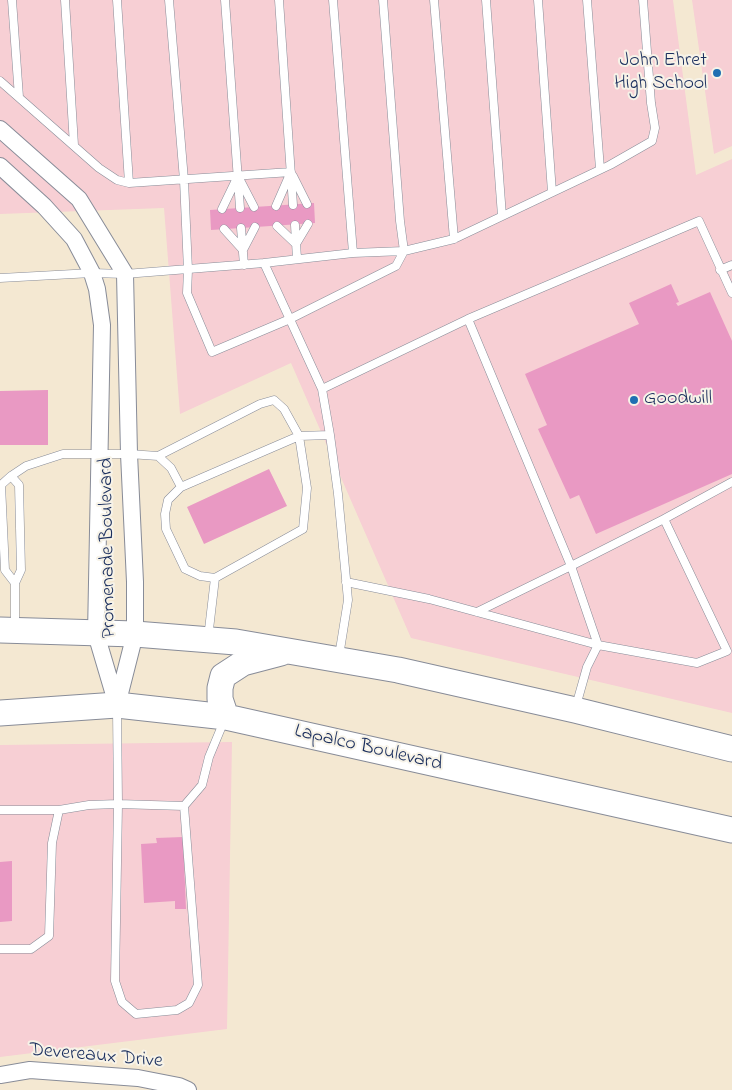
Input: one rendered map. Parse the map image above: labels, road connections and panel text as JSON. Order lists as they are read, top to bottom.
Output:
{
  "streets": {
    "main road": ["Lapalco Boulevard"],
    "street": ["Promenade Boulevard", "Devereaux Drive"]
  },
  "crossings": [
    ["Promenade Boulevard", "Lapalco Boulevard"]
  ],
  "places": ["John Ehret High School", "Goodwill"]
}
